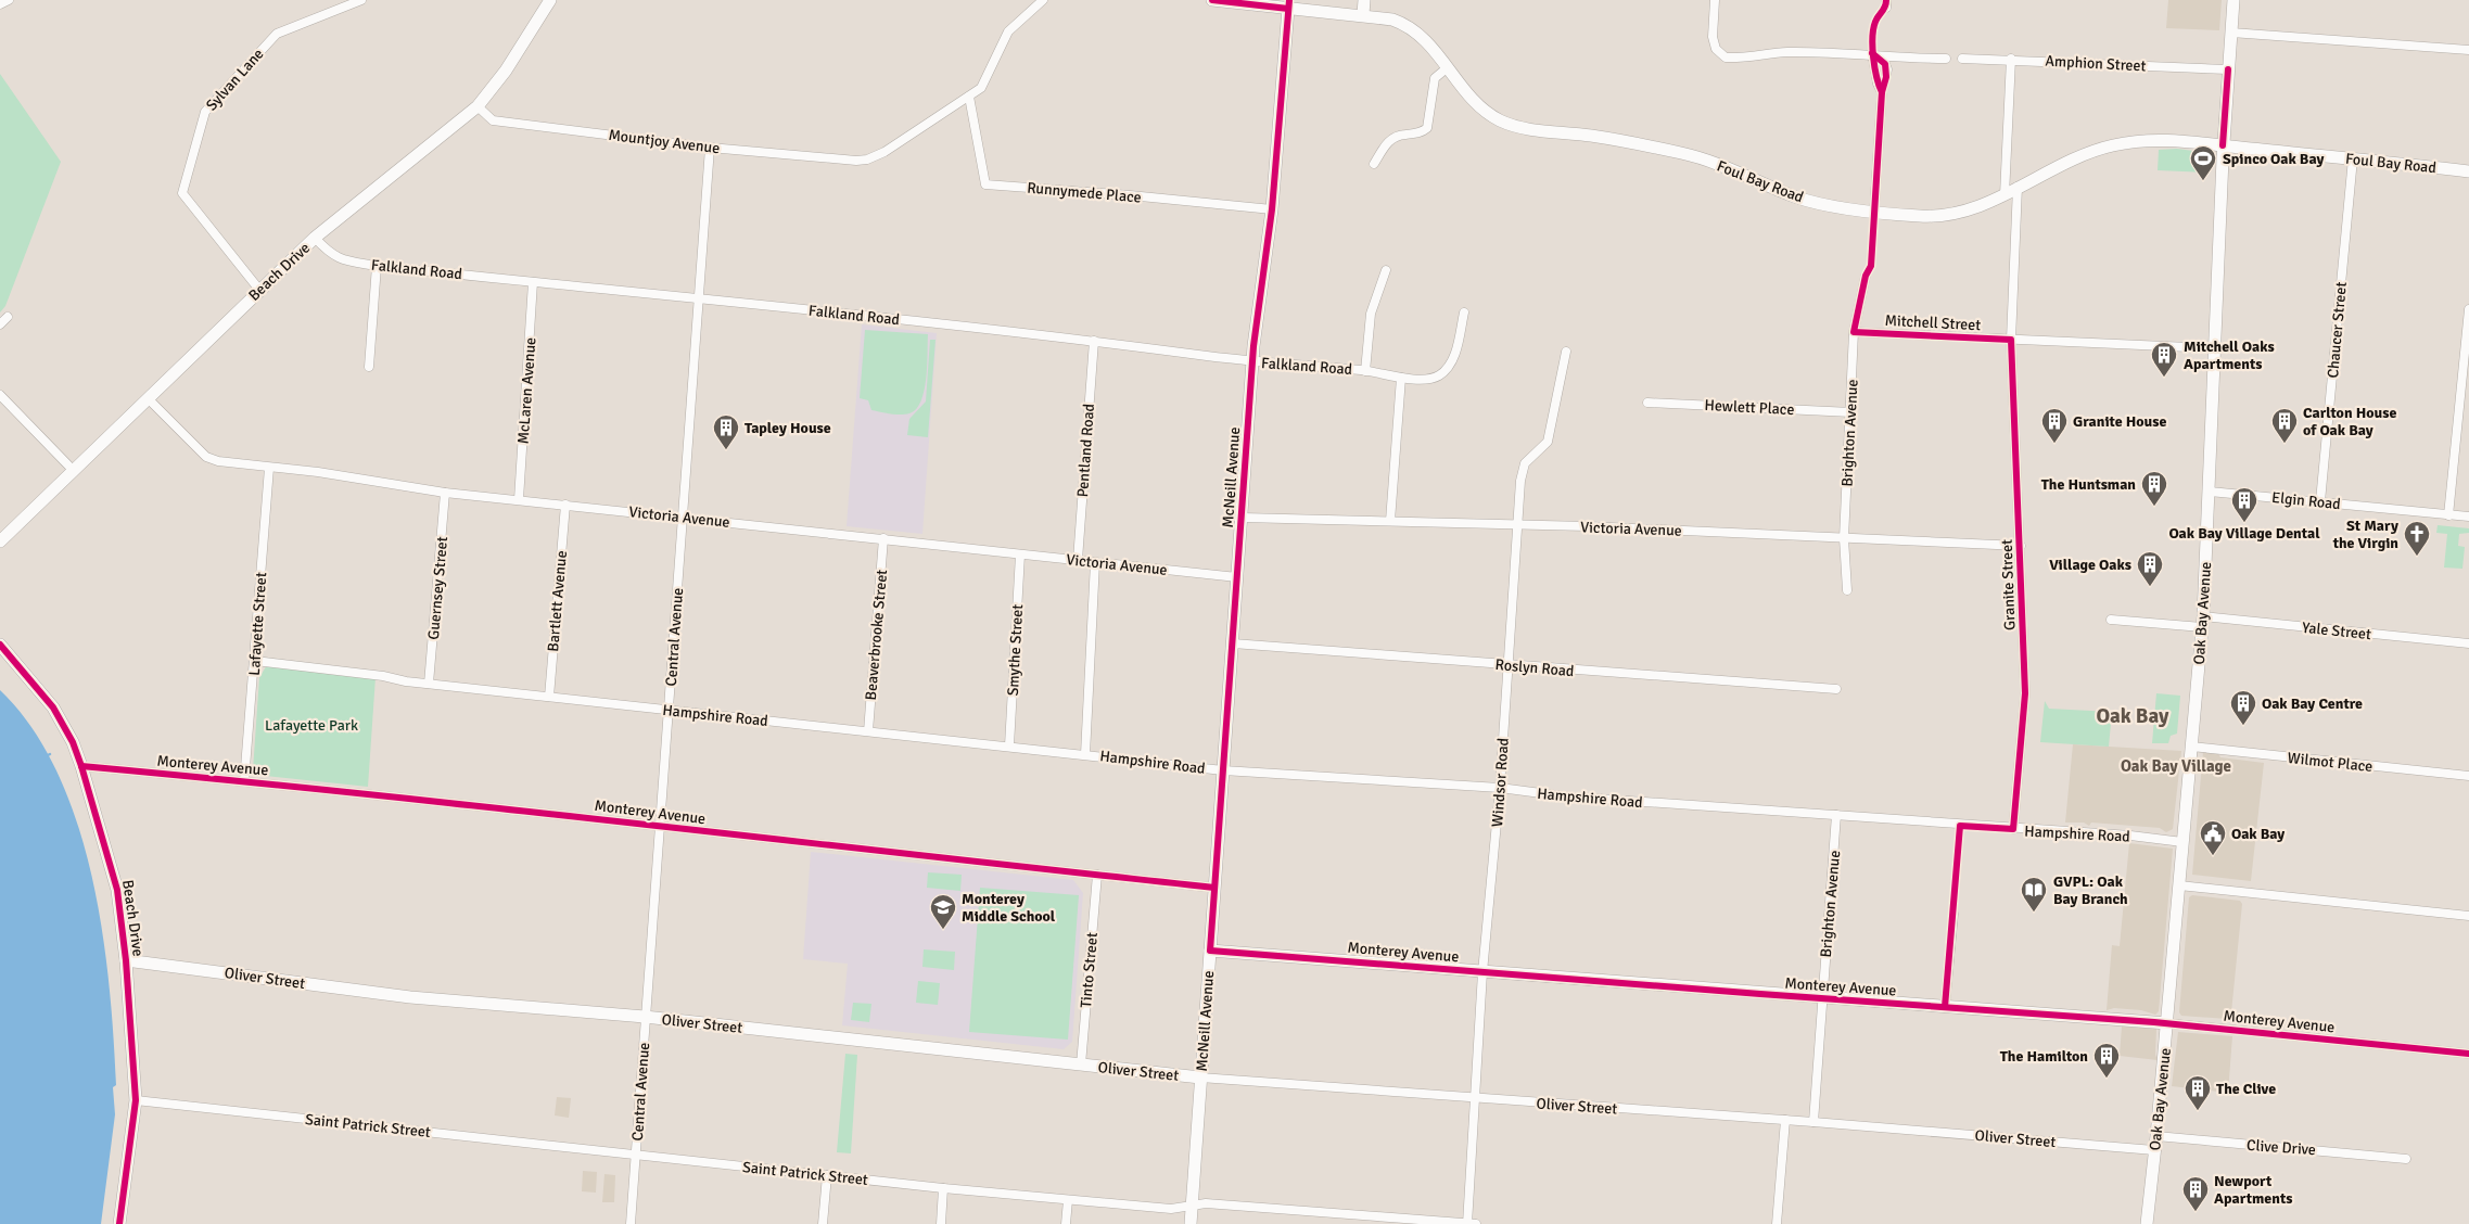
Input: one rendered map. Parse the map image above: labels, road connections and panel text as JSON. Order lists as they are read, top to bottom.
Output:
{
  "streets": {
    "street": [
      "Amphion Street",
      "Sylvan Lane",
      "Mountjoy Avenue",
      "Foul Bay Road",
      "Runnymede Place",
      "Falkland Road",
      "Beach Drive",
      "Mitchell Street",
      "Chaucer Street",
      "McLaren Avenue",
      "Hewlett Place",
      "Brighton Avenue",
      "Pentland Road",
      "McNeill Avenue",
      "Elgin Road",
      "Victoria Avenue",
      "Granite Street",
      "Guernsey Street",
      "Bartlett Avenue",
      "Oak Bay Avenue",
      "Lafayette Street",
      "Yale Street",
      "Beaverbrooke Street",
      "Central Avenue",
      "Smythe Street",
      "Roslyn Road",
      "Hampshire Road",
      "Wilmot Place",
      "Monterey Avenue",
      "Windsor Road",
      "Tinto Street",
      "Oliver Street",
      "Saint Patrick Street",
      "Clive Drive"
    ]
  },
  "crossings": [
    ["Amphion Street", "Oak Bay Avenue"],
    ["Sylvan Lane", "Beach Drive"],
    ["Mountjoy Avenue", "Runnymede Place"],
    ["Mountjoy Avenue", "Beach Drive"],
    ["Mountjoy Avenue", "Central Avenue"],
    ["Foul Bay Road", "Chaucer Street"],
    ["Foul Bay Road", "McNeill Avenue"],
    ["Foul Bay Road", "Granite Street"],
    ["Foul Bay Road", "Oak Bay Avenue"],
    ["Runnymede Place", "McNeill Avenue"],
    ["Falkland Road", "Beach Drive"],
    ["Falkland Road", "McLaren Avenue"],
    ["Falkland Road", "Pentland Road"],
    ["Falkland Road", "McNeill Avenue"],
    ["Falkland Road", "Central Avenue"],
    ["Beach Drive", "Victoria Avenue"],
    ["Beach Drive", "Monterey Avenue"],
    ["Beach Drive", "Oliver Street"],
    ["Beach Drive", "Saint Patrick Street"],
    ["Mitchell Street", "Brighton Avenue"],
    ["Mitchell Street", "Granite Street"],
    ["Mitchell Street", "Oak Bay Avenue"],
    ["Chaucer Street", "Elgin Road"],
    ["McLaren Avenue", "Victoria Avenue"],
    ["Hewlett Place", "Brighton Avenue"],
    ["Brighton Avenue", "Victoria Avenue"],
    ["Brighton Avenue", "Hampshire Road"],
    ["Brighton Avenue", "Monterey Avenue"],
    ["Brighton Avenue", "Oliver Street"],
    ["Pentland Road", "Victoria Avenue"],
    ["McNeill Avenue", "Victoria Avenue"],
    ["McNeill Avenue", "Roslyn Road"],
    ["McNeill Avenue", "Hampshire Road"],
    ["McNeill Avenue", "Monterey Avenue"],
    ["McNeill Avenue", "Oliver Street"],
    ["McNeill Avenue", "Saint Patrick Street"],
    ["Elgin Road", "Oak Bay Avenue"],
    ["Victoria Avenue", "Granite Street"],
    ["Victoria Avenue", "Guernsey Street"],
    ["Victoria Avenue", "Bartlett Avenue"],
    ["Victoria Avenue", "Lafayette Street"],
    ["Victoria Avenue", "Beaverbrooke Street"],
    ["Victoria Avenue", "Central Avenue"],
    ["Victoria Avenue", "Smythe Street"],
    ["Victoria Avenue", "Windsor Road"],
    ["Granite Street", "Hampshire Road"],
    ["Guernsey Street", "Hampshire Road"],
    ["Bartlett Avenue", "Hampshire Road"],
    ["Oak Bay Avenue", "Yale Street"],
    ["Oak Bay Avenue", "Hampshire Road"],
    ["Oak Bay Avenue", "Wilmot Place"],
    ["Oak Bay Avenue", "Monterey Avenue"],
    ["Oak Bay Avenue", "Oliver Street"],
    ["Oak Bay Avenue", "Clive Drive"],
    ["Lafayette Street", "Hampshire Road"],
    ["Lafayette Street", "Monterey Avenue"],
    ["Beaverbrooke Street", "Hampshire Road"],
    ["Central Avenue", "Hampshire Road"],
    ["Central Avenue", "Monterey Avenue"],
    ["Central Avenue", "Oliver Street"],
    ["Central Avenue", "Saint Patrick Street"],
    ["Smythe Street", "Hampshire Road"],
    ["Roslyn Road", "Windsor Road"],
    ["Hampshire Road", "Windsor Road"],
    ["Monterey Avenue", "Windsor Road"],
    ["Monterey Avenue", "Tinto Street"],
    ["Windsor Road", "Oliver Street"],
    ["Windsor Road", "Saint Patrick Street"],
    ["Tinto Street", "Oliver Street"]
  ],
  "districts": ["Oak Bay", "Oak Bay Village"],
  "parks": ["Lafayette Park"],
  "places": {
    "sports": ["Spinco Oak Bay"],
    "building": [
      "Mitchell Oaks Apartments",
      "Granite House",
      "Carlton House of Oak Bay",
      "Tapley House",
      "The Huntsman",
      "Oak Bay Village Dental",
      "Village Oaks",
      "Oak Bay Centre",
      "The Hamilton",
      "The Clive",
      "Newport Apartments"
    ],
    "church": ["St Mary the Virgin"],
    "public building": ["Oak Bay"],
    "library": ["GVPL: Oak Bay Branch"],
    "school or university": ["Monterey Middle School"]
  }
}
